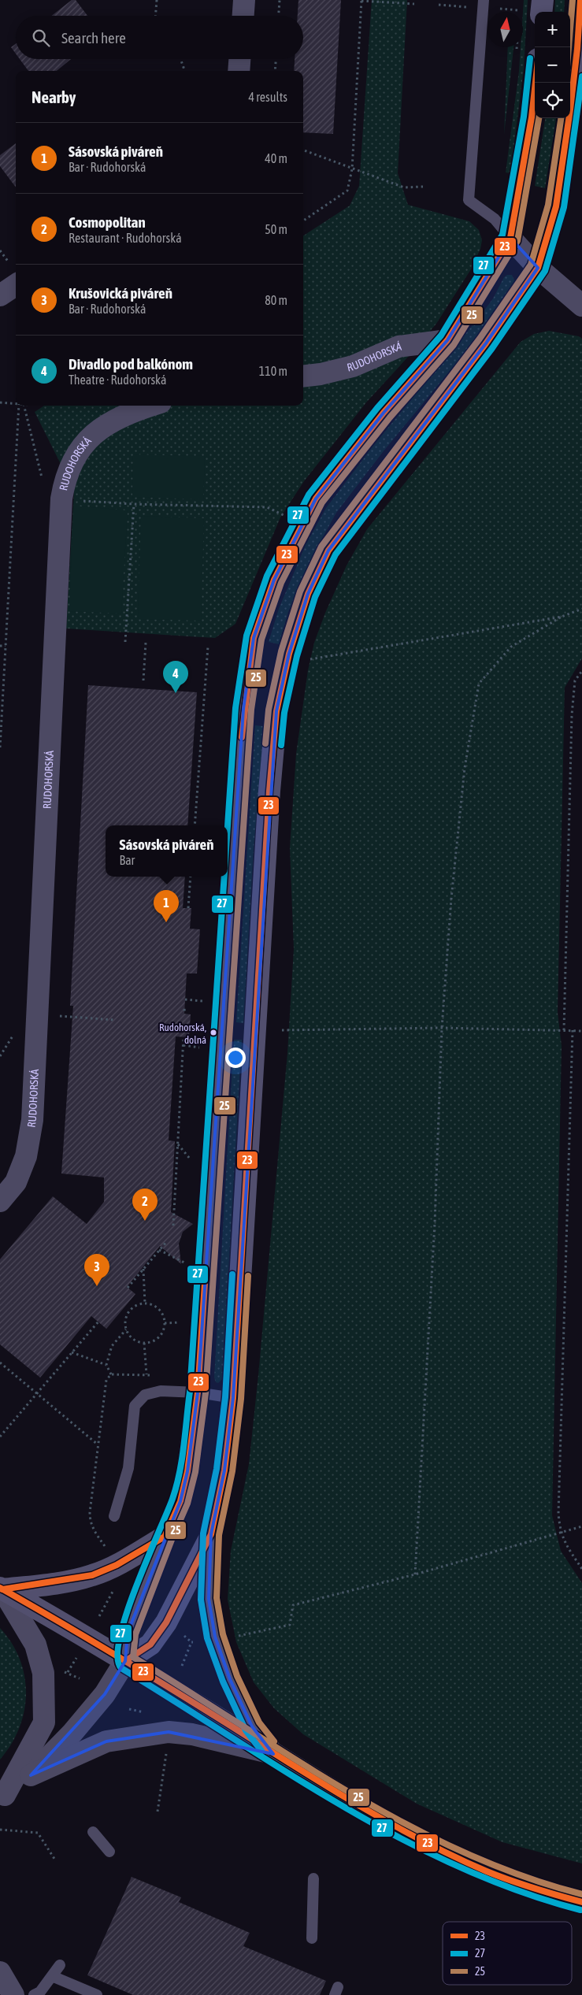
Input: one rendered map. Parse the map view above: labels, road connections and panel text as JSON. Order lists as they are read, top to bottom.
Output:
{
  "streets": {
    "street": ["RUDOHORSKÁ"]
  },
  "places": ["Rudohorská, dolná"],
  "lines": ["transit line 23", "transit line 25", "transit line 27"],
  "legend": ["23", "27", "25"],
  "north": "top",
  "page": {
    "map_buttons": ["+", "−"],
    "search": "Search here",
    "heading": ["Nearby", "4 results"],
    "list": [
      {
        "mark": "1",
        "name": "Sásovská piváreň",
        "note": "Bar · Rudohorská",
        "value": "40 m"
      },
      {
        "mark": "2",
        "name": "Cosmopolitan",
        "note": "Restaurant · Rudohorská",
        "value": "50 m"
      },
      {
        "mark": "3",
        "name": "Krušovická piváreň",
        "note": "Bar · Rudohorská",
        "value": "80 m"
      },
      {
        "mark": "4",
        "name": "Divadlo pod balkónom",
        "note": "Theatre · Rudohorská",
        "value": "110 m"
      }
    ],
    "pins": [
      "4",
      "1",
      "2",
      "3"
    ],
    "popup": ["Sásovská piváreň", "Bar"]
  }
}
